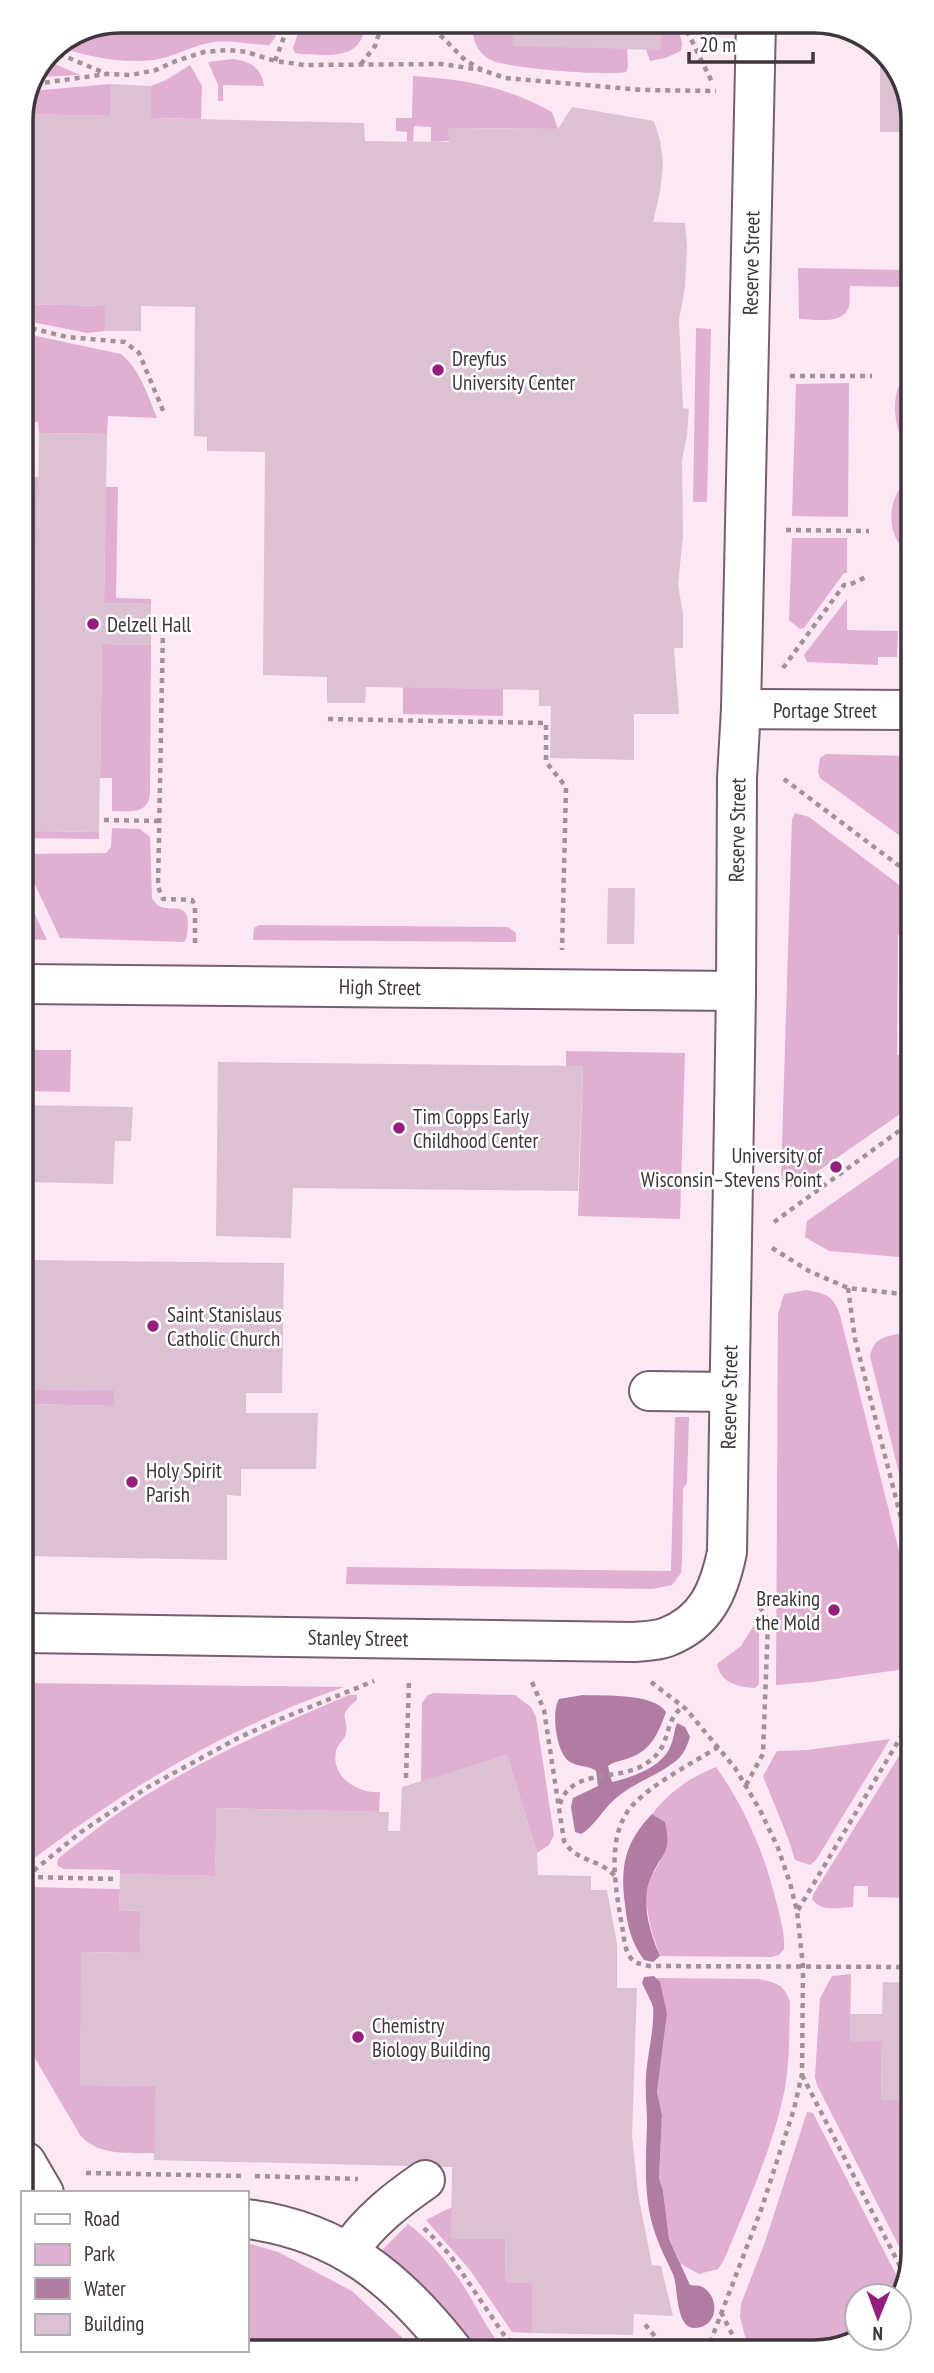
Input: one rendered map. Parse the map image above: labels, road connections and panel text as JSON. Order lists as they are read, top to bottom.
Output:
{
  "streets": {
    "street": [
      "Reserve Street",
      "Portage Street",
      "High Street",
      "Stanley Street"
    ]
  },
  "crossings": [
    ["Reserve Street", "Portage Street"],
    ["Reserve Street", "High Street"],
    ["Reserve Street", "Stanley Street"]
  ],
  "places": [
    "Dreyfus University Center",
    "Delzell Hall",
    "Tim Copps Early Childhood Center",
    "University of Wisconsin–Stevens Point",
    "Saint Stanislaus Catholic Church",
    "Holy Spirit Parish",
    "Breaking the Mold",
    "Chemistry Biology Building"
  ],
  "legend": [
    "Road",
    "Park",
    "Water",
    "Building"
  ],
  "scale_bar": "20 m",
  "north": "bottom"
}
